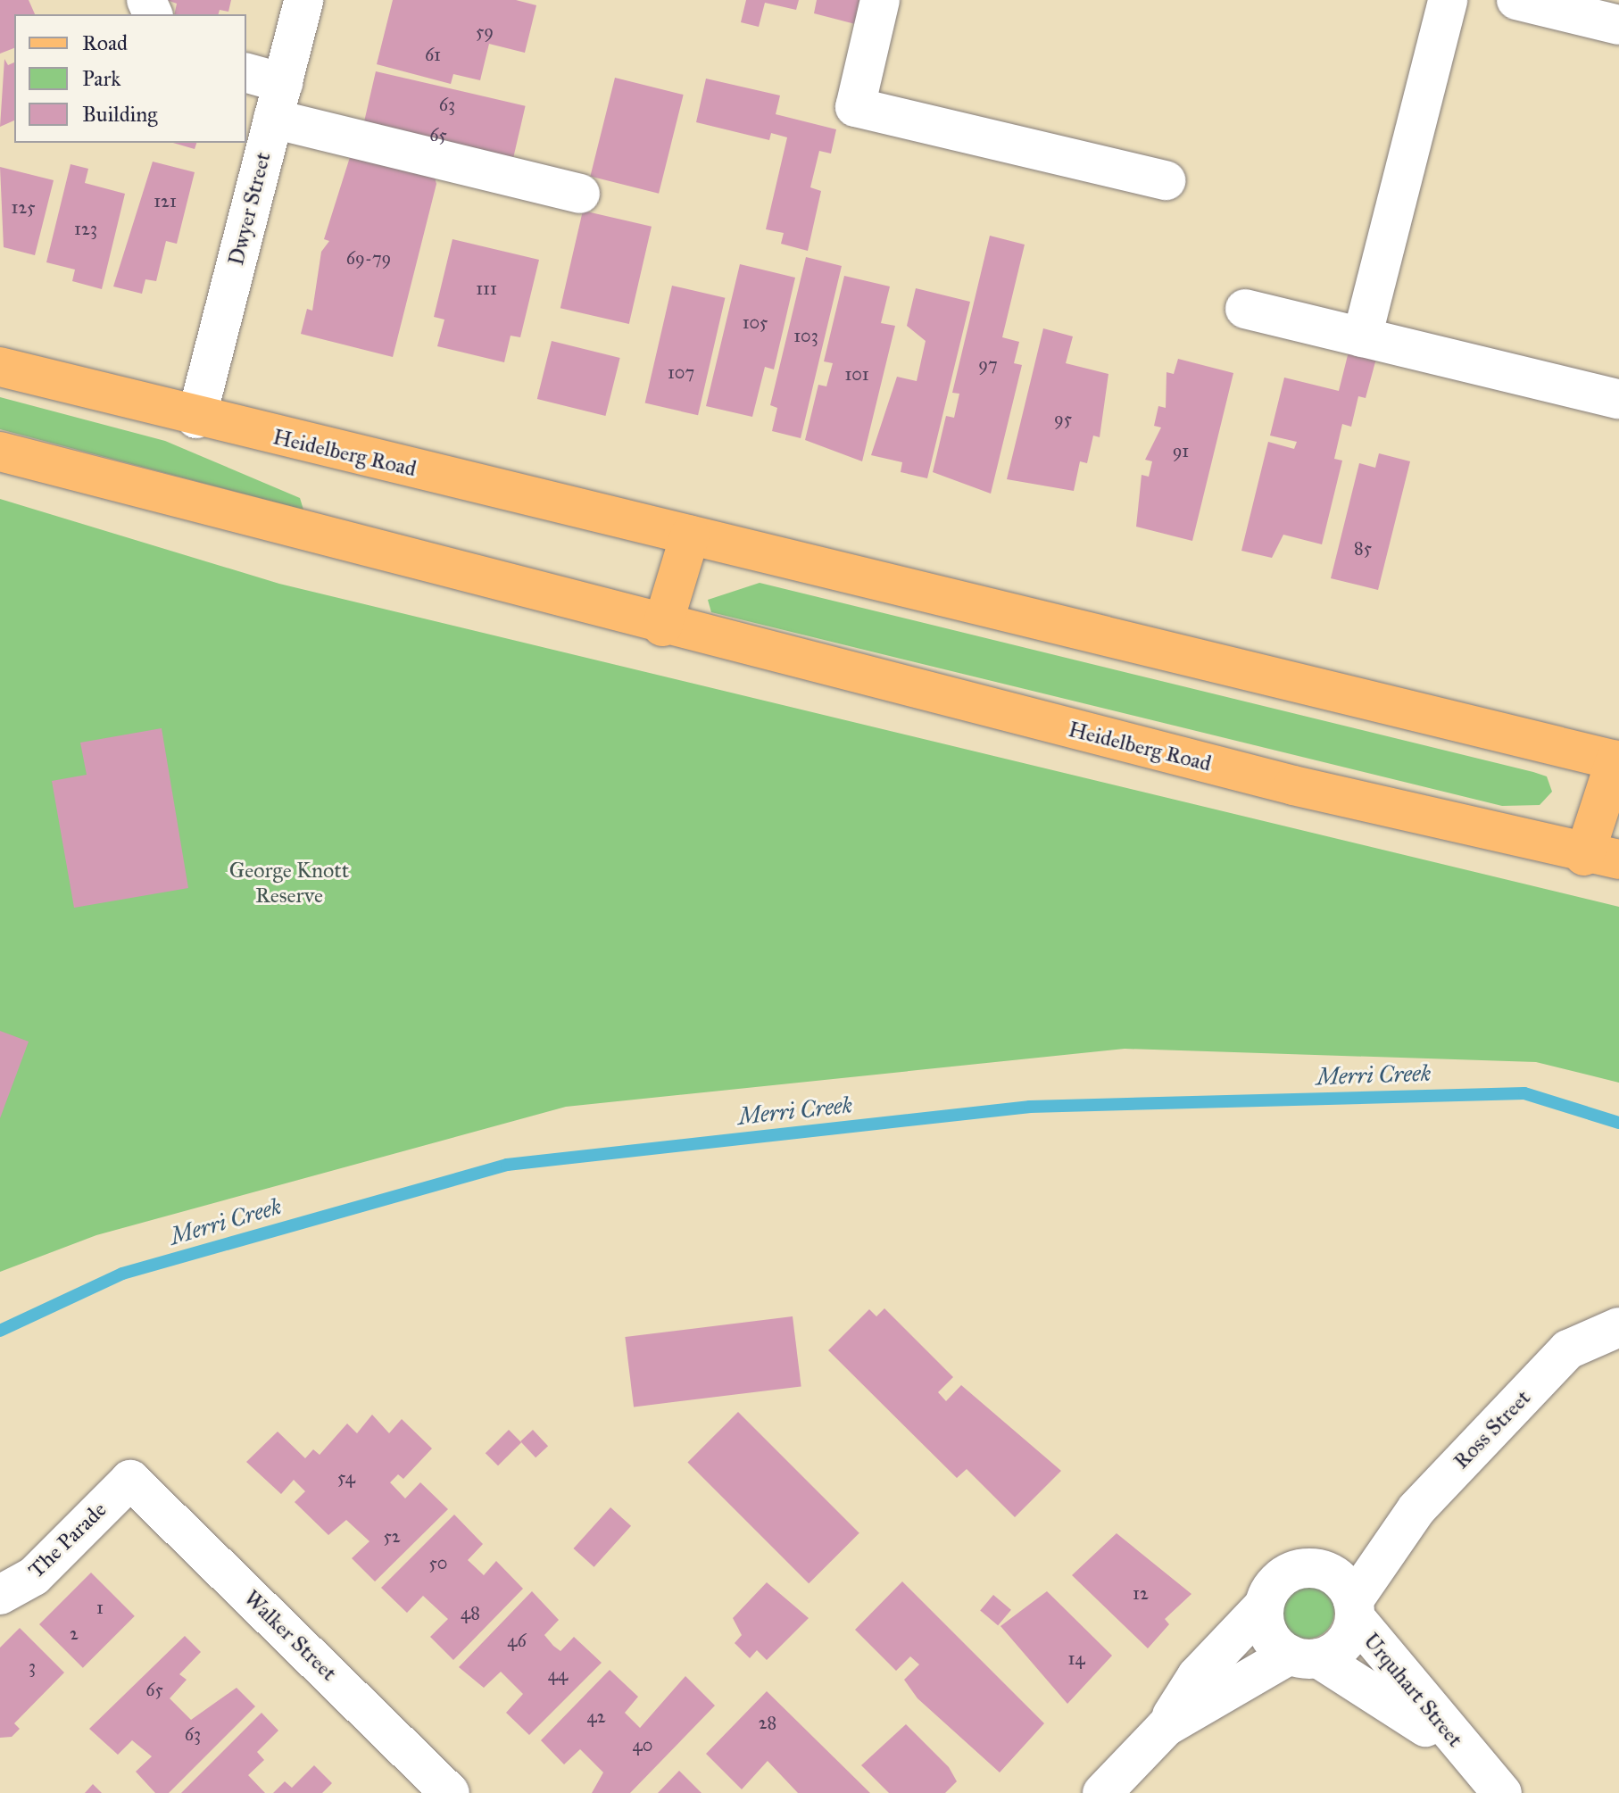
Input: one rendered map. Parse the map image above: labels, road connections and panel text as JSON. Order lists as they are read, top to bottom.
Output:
{
  "streets": {
    "main road": ["Heidelberg Road"],
    "street": [
      "Dwyer Street",
      "Ross Street",
      "The Parade",
      "Walker Street",
      "Urquhart Street"
    ]
  },
  "crossings": [
    ["Dwyer Street", "Heidelberg Road"],
    ["Ross Street", "Urquhart Street"],
    ["The Parade", "Walker Street"]
  ],
  "water": ["Merri Creek"],
  "parks": ["George Knott Reserve"],
  "house_numbers": [
    "59",
    "61",
    "63",
    "65",
    "121",
    "125",
    "123",
    "69-79",
    "111",
    "105",
    "103",
    "97",
    "107",
    "101",
    "95",
    "91",
    "85",
    "54",
    "52",
    "50",
    "12",
    "1",
    "48",
    "2",
    "46",
    "14",
    "3",
    "44",
    "65",
    "42",
    "28",
    "63",
    "40"
  ],
  "legend": ["Road", "Park", "Building"]
}
